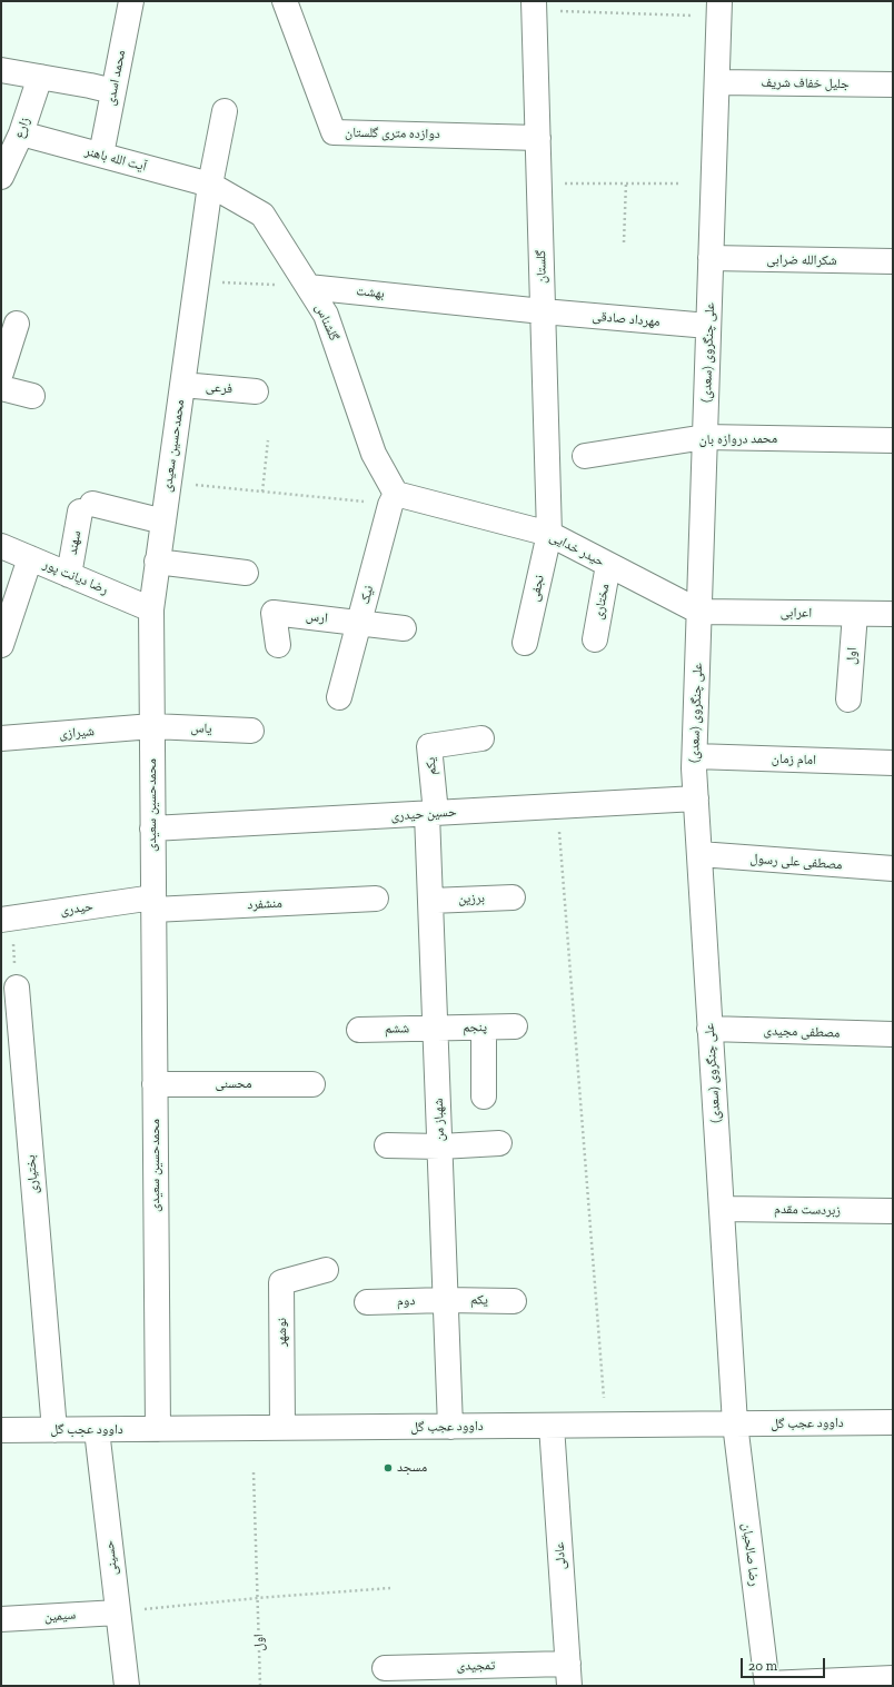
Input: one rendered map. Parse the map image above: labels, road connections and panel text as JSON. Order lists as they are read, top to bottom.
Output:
{
  "streets": {
    "street": [
      "محمد اسدی",
      "جلیل خفاف شریف",
      "زارع",
      "دوازده متری گلستان",
      "آیت الله باهنر",
      "شکرالله ضرابی",
      "گلستان",
      "بهشت",
      "مهرداد صادقی",
      "گلشناس",
      "علی چنگروی (سعدی)",
      "فرعی",
      "محمد دروازه بان",
      "محمدحسین سعیدی",
      "سهند",
      "حیدر خدایی",
      "رضا دیانت پور",
      "نجفی",
      "نیک",
      "مختاری",
      "اعرابی",
      "ارس",
      "اول",
      "یاس",
      "شیرازی",
      "امام زمان",
      "یکم",
      "حسین حیدری",
      "مصطفی علی رسول",
      "برزین",
      "منشفرد",
      "حیدری",
      "پنجم",
      "ششم",
      "مصطفی مجیدی",
      "محسنی",
      "شهباز من",
      "بختیاری",
      "زبردست مقدم",
      "دوم",
      "نوشهر",
      "داوود عجب گل",
      "رضا صالحیان",
      "عادلی",
      "حسینی",
      "سیمین",
      "تمجیدی"
    ]
  },
  "crossings": [
    ["محمد اسدی", "آیت الله باهنر"],
    ["جلیل خفاف شریف", "علی چنگروی (سعدی)"],
    ["زارع", "آیت الله باهنر"],
    ["دوازده متری گلستان", "گلستان"],
    ["آیت الله باهنر", "گلشناس"],
    ["آیت الله باهنر", "محمدحسین سعیدی"],
    ["شکرالله ضرابی", "علی چنگروی (سعدی)"],
    ["گلستان", "بهشت"],
    ["گلستان", "مهرداد صادقی"],
    ["گلستان", "حیدر خدایی"],
    ["گلستان", "نجفی"],
    ["بهشت", "مهرداد صادقی"],
    ["بهشت", "گلشناس"],
    ["مهرداد صادقی", "علی چنگروی (سعدی)"],
    ["گلشناس", "محمدحسین سعیدی"],
    ["گلشناس", "حیدر خدایی"],
    ["گلشناس", "نیک"],
    ["علی چنگروی (سعدی)", "محمد دروازه بان"],
    ["علی چنگروی (سعدی)", "حیدر خدایی"],
    ["علی چنگروی (سعدی)", "اعرابی"],
    ["علی چنگروی (سعدی)", "امام زمان"],
    ["علی چنگروی (سعدی)", "حسین حیدری"],
    ["علی چنگروی (سعدی)", "مصطفی علی رسول"],
    ["علی چنگروی (سعدی)", "مصطفی مجیدی"],
    ["علی چنگروی (سعدی)", "زبردست مقدم"],
    ["علی چنگروی (سعدی)", "داوود عجب گل"],
    ["علی چنگروی (سعدی)", "رضا صالحیان"],
    ["فرعی", "محمدحسین سعیدی"],
    ["محمدحسین سعیدی", "سهند"],
    ["محمدحسین سعیدی", "رضا دیانت پور"],
    ["محمدحسین سعیدی", "یاس"],
    ["محمدحسین سعیدی", "شیرازی"],
    ["محمدحسین سعیدی", "حسین حیدری"],
    ["محمدحسین سعیدی", "منشفرد"],
    ["محمدحسین سعیدی", "حیدری"],
    ["محمدحسین سعیدی", "محسنی"],
    ["محمدحسین سعیدی", "داوود عجب گل"],
    ["سهند", "رضا دیانت پور"],
    ["حیدر خدایی", "نجفی"],
    ["حیدر خدایی", "نیک"],
    ["حیدر خدایی", "مختاری"],
    ["حیدر خدایی", "اعرابی"],
    ["نیک", "ارس"],
    ["اعرابی", "اول"],
    ["یاس", "شیرازی"],
    ["یکم", "حسین حیدری"],
    ["یکم", "شهباز من"],
    ["یکم", "دوم"],
    ["حسین حیدری", "شهباز من"],
    ["برزین", "شهباز من"],
    ["منشفرد", "حیدری"],
    ["پنجم", "ششم"],
    ["پنجم", "شهباز من"],
    ["ششم", "شهباز من"],
    ["شهباز من", "دوم"],
    ["شهباز من", "داوود عجب گل"],
    ["بختیاری", "داوود عجب گل"],
    ["نوشهر", "داوود عجب گل"],
    ["داوود عجب گل", "رضا صالحیان"],
    ["داوود عجب گل", "عادلی"],
    ["داوود عجب گل", "حسینی"],
    ["عادلی", "تمجیدی"],
    ["حسینی", "سیمین"]
  ],
  "places": ["مسجد"],
  "scale_bar": "20 m"
}
